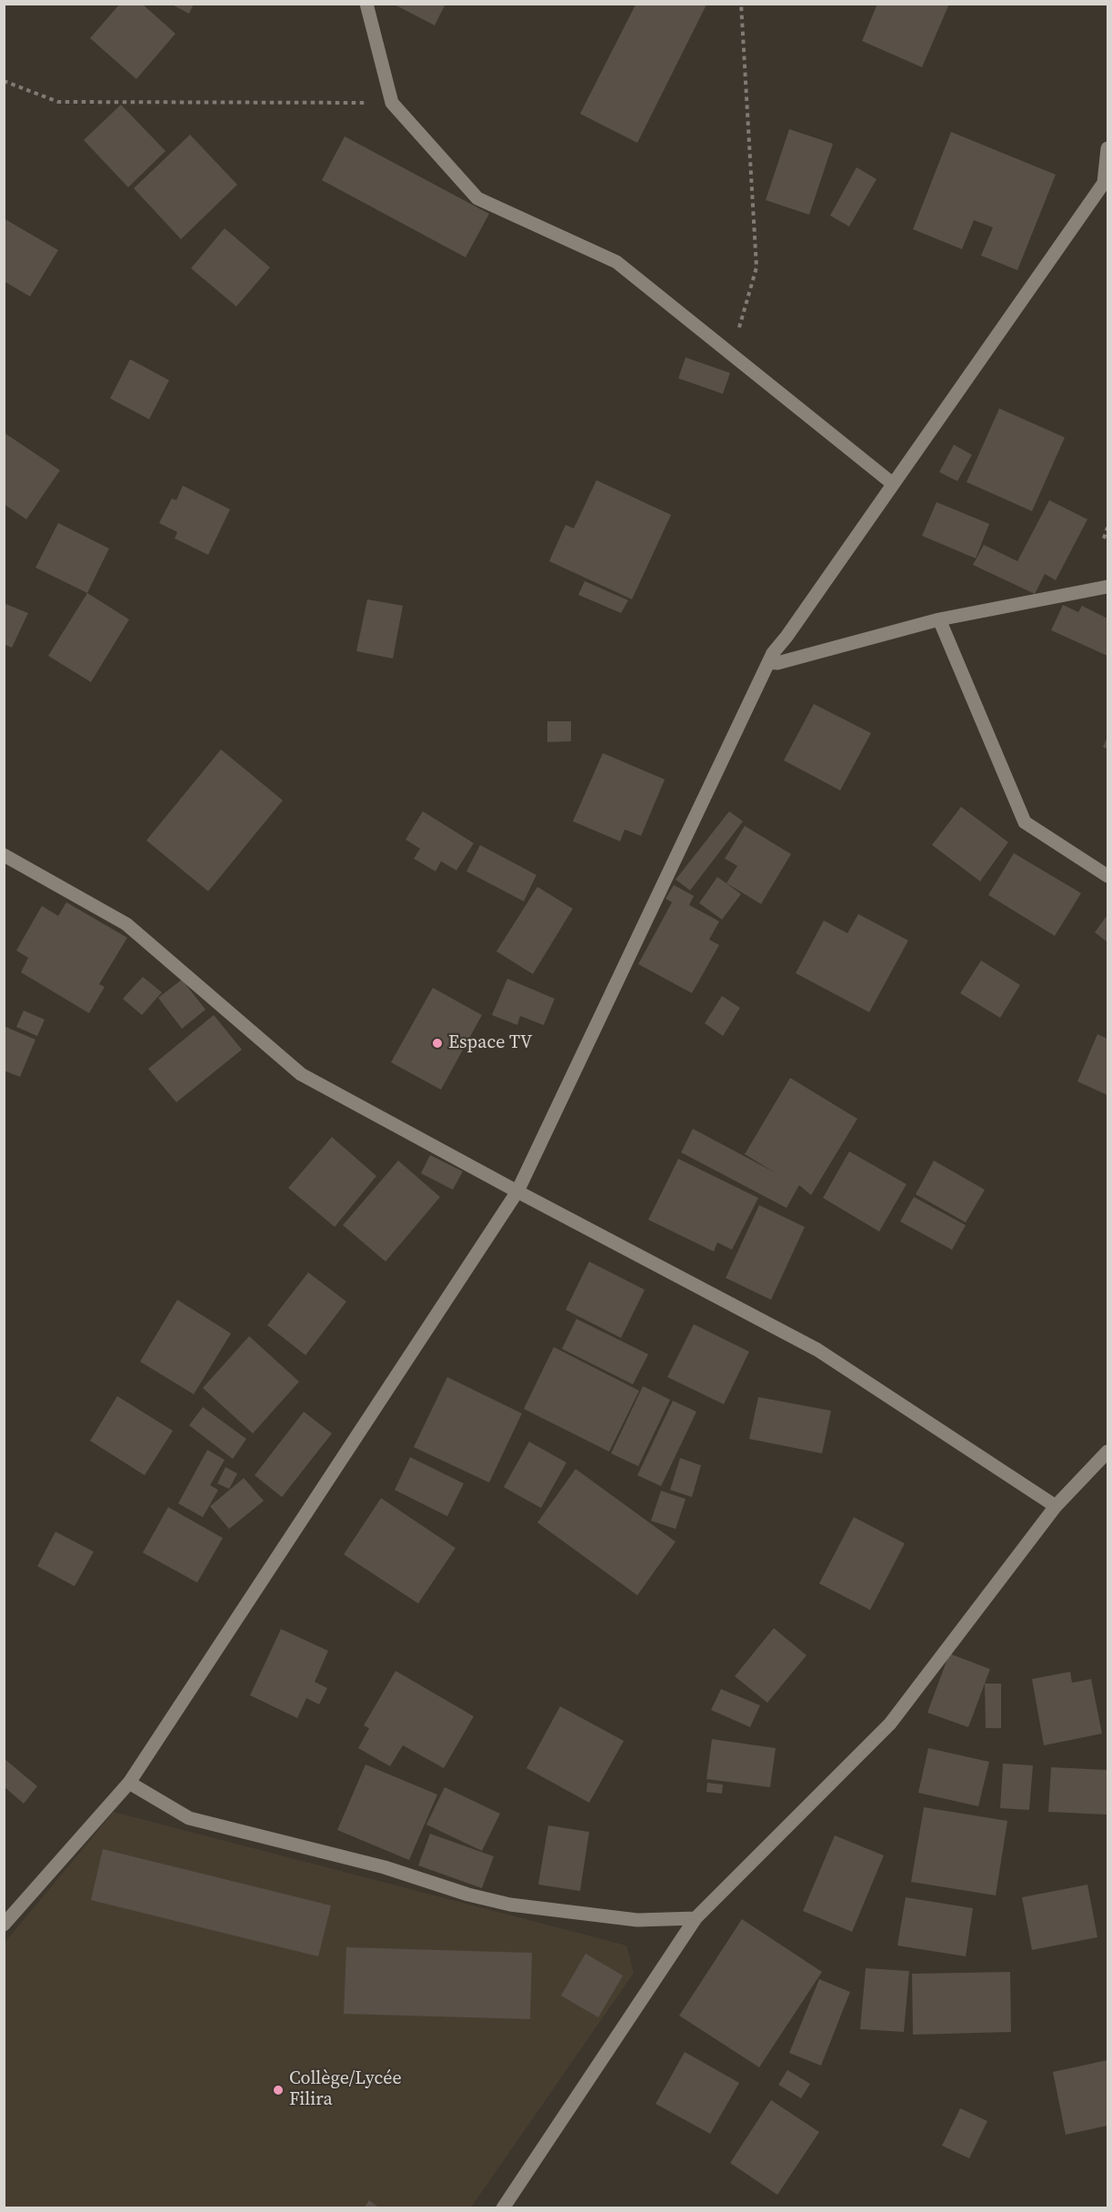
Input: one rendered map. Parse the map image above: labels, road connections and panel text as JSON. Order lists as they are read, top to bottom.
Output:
{
  "places": ["Espace TV", "Collège/Lycée Filira"]
}
